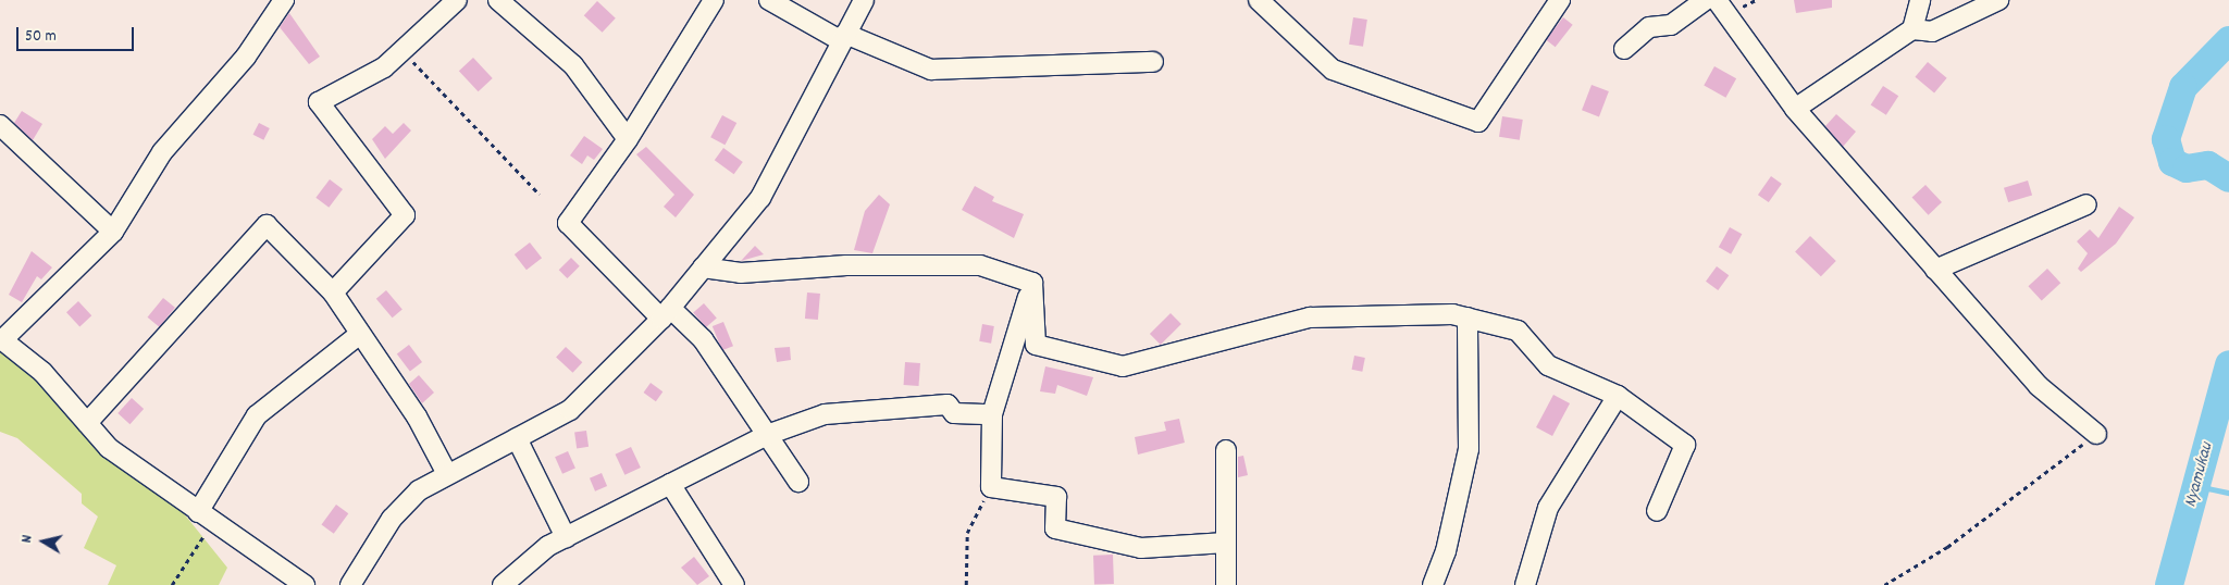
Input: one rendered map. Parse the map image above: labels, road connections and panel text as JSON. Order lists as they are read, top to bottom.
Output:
{
  "water": ["Nyamukau"],
  "scale_bar": "50 m",
  "north": "left"
}
